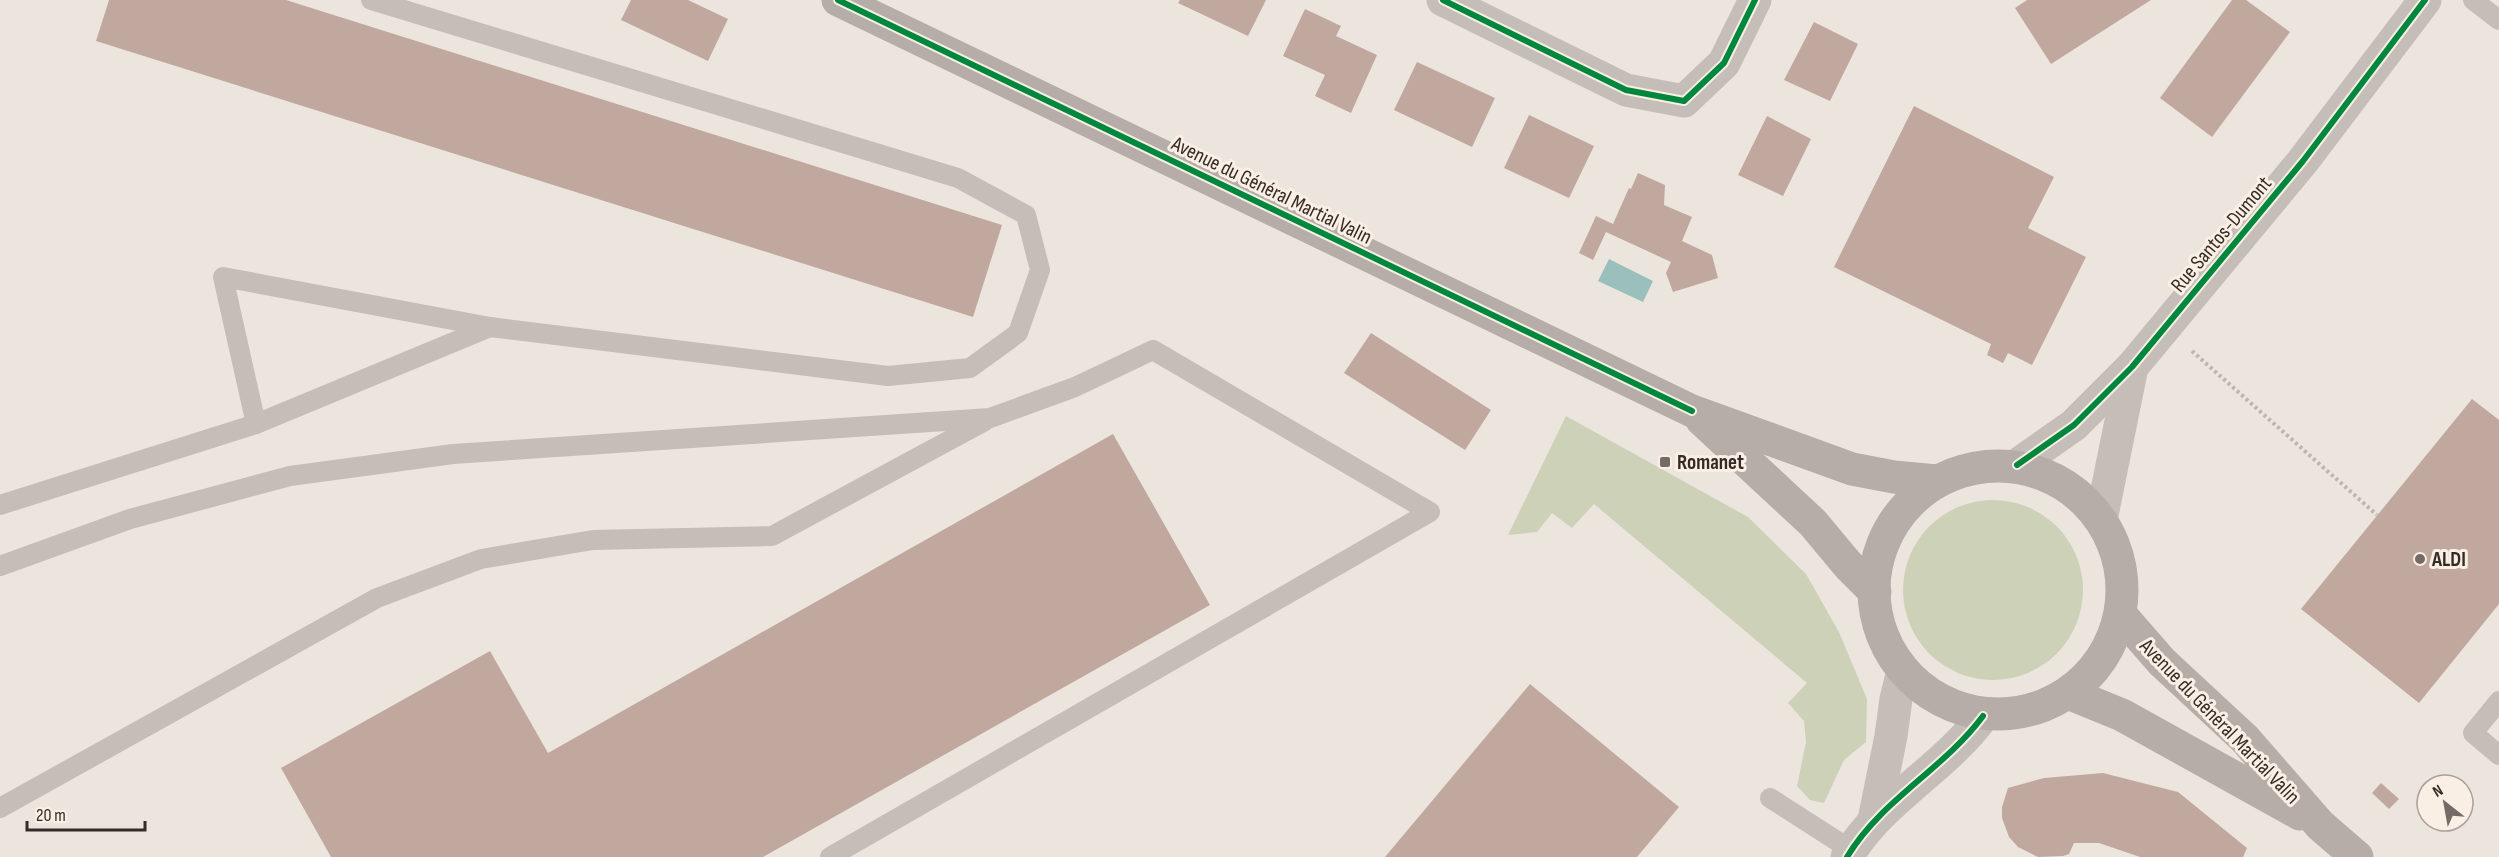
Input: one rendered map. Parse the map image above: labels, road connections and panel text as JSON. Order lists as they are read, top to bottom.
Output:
{
  "streets": {
    "main road": ["Avenue du Général Martial Valin"],
    "street": ["Rue Santos-Dumont"]
  },
  "places": {
    "transit": ["Romanet"],
    "other": ["ALDI"]
  },
  "scale_bar": "20 m",
  "north": "top left"
}
